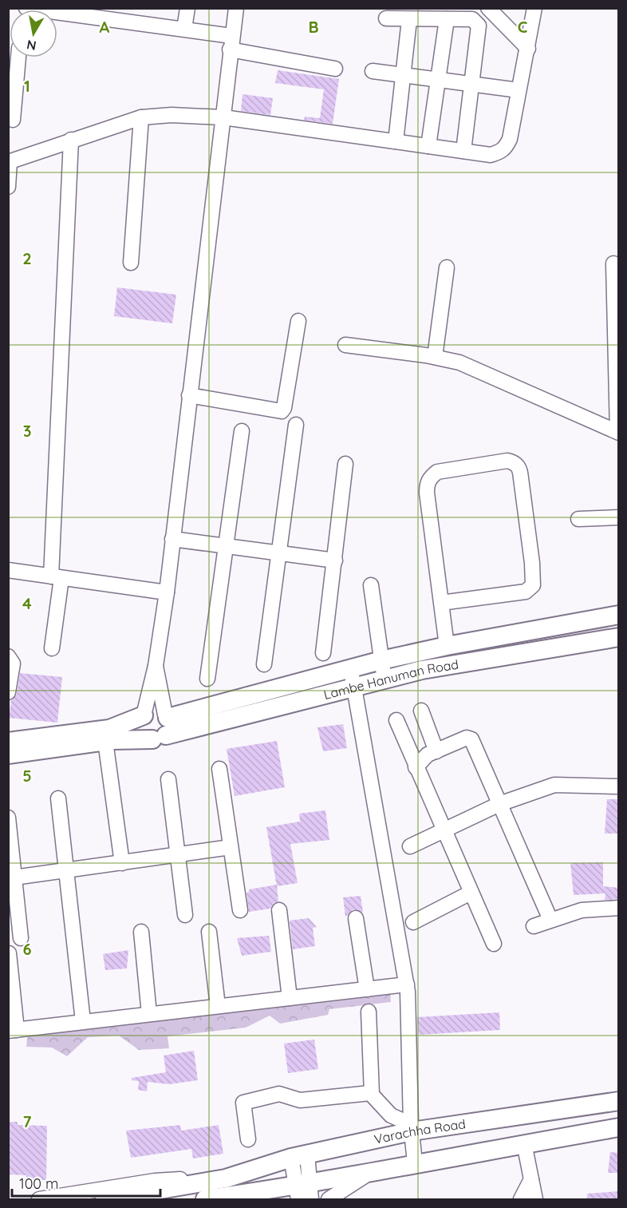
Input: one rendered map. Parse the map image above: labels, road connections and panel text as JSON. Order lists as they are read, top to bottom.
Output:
{
  "streets": {
    "main road": ["Lambe Hanuman Road", "Varachha Road"]
  },
  "scale_bar": "100 m",
  "north": "bottom",
  "grid": {
    "columns": ["A", "B", "C"],
    "rows": [
      "1",
      "2",
      "3",
      "4",
      "5",
      "6",
      "7"
    ]
  }
}
